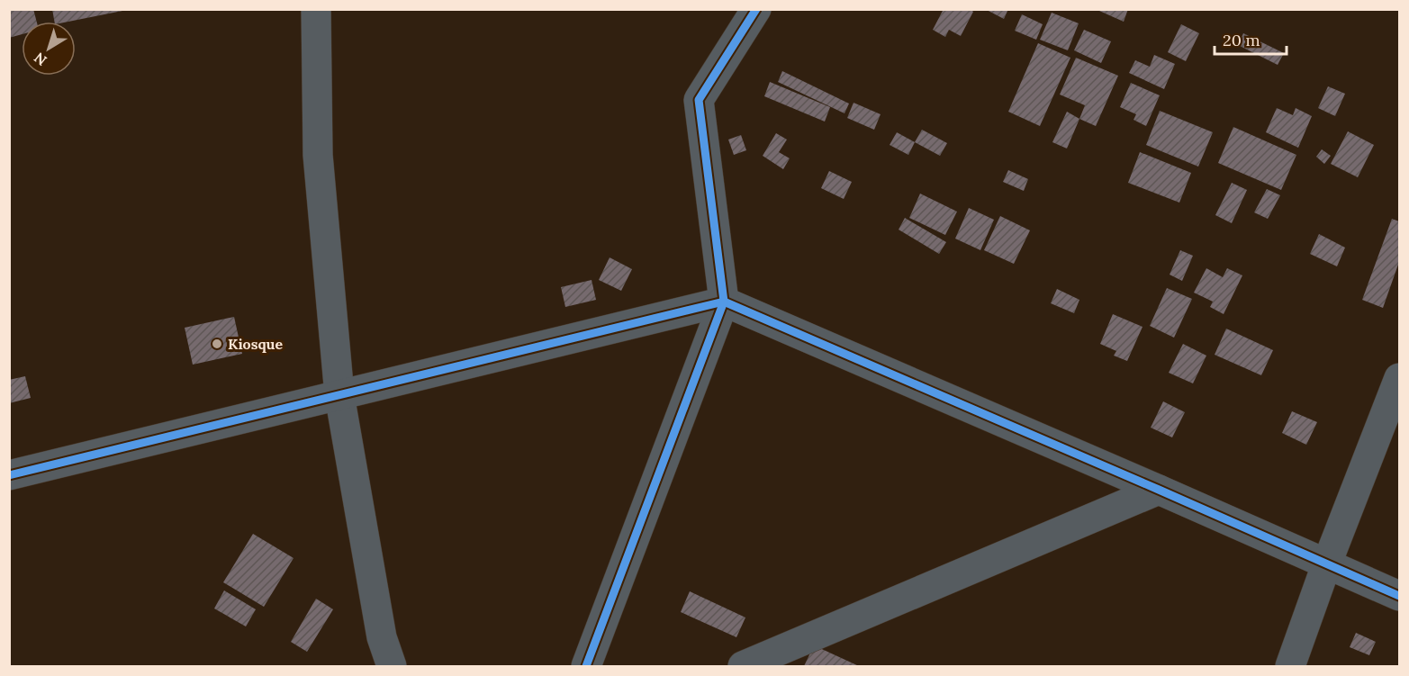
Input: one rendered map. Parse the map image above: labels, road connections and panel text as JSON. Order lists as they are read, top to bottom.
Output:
{
  "places": ["Kiosque"],
  "scale_bar": "20 m",
  "north": "bottom left"
}
